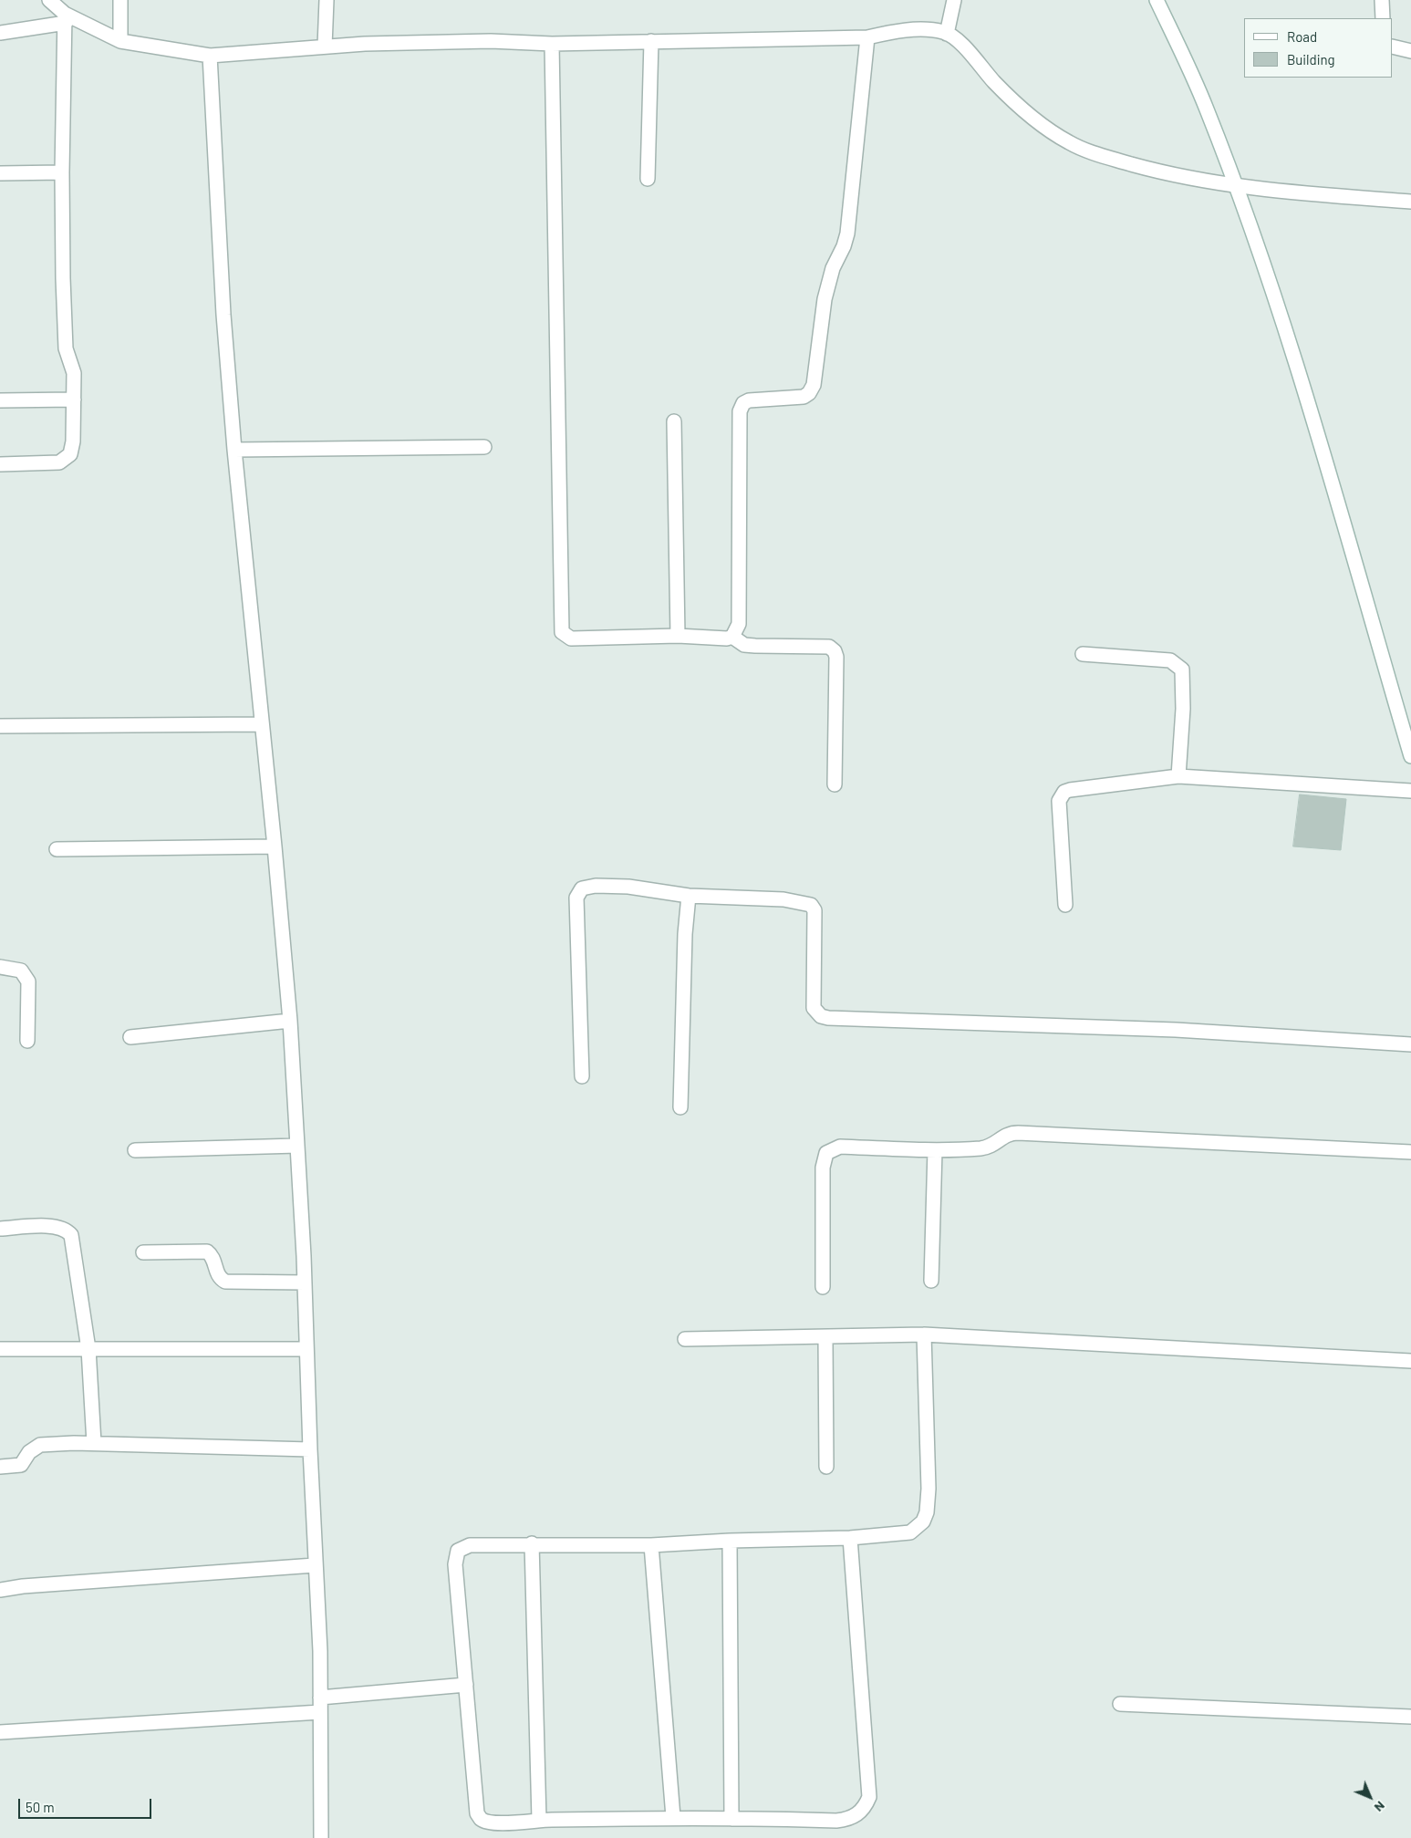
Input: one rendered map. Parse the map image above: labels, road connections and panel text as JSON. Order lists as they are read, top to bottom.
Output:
{
  "legend": ["Road", "Building"],
  "scale_bar": "50 m",
  "north": "bottom right"
}
